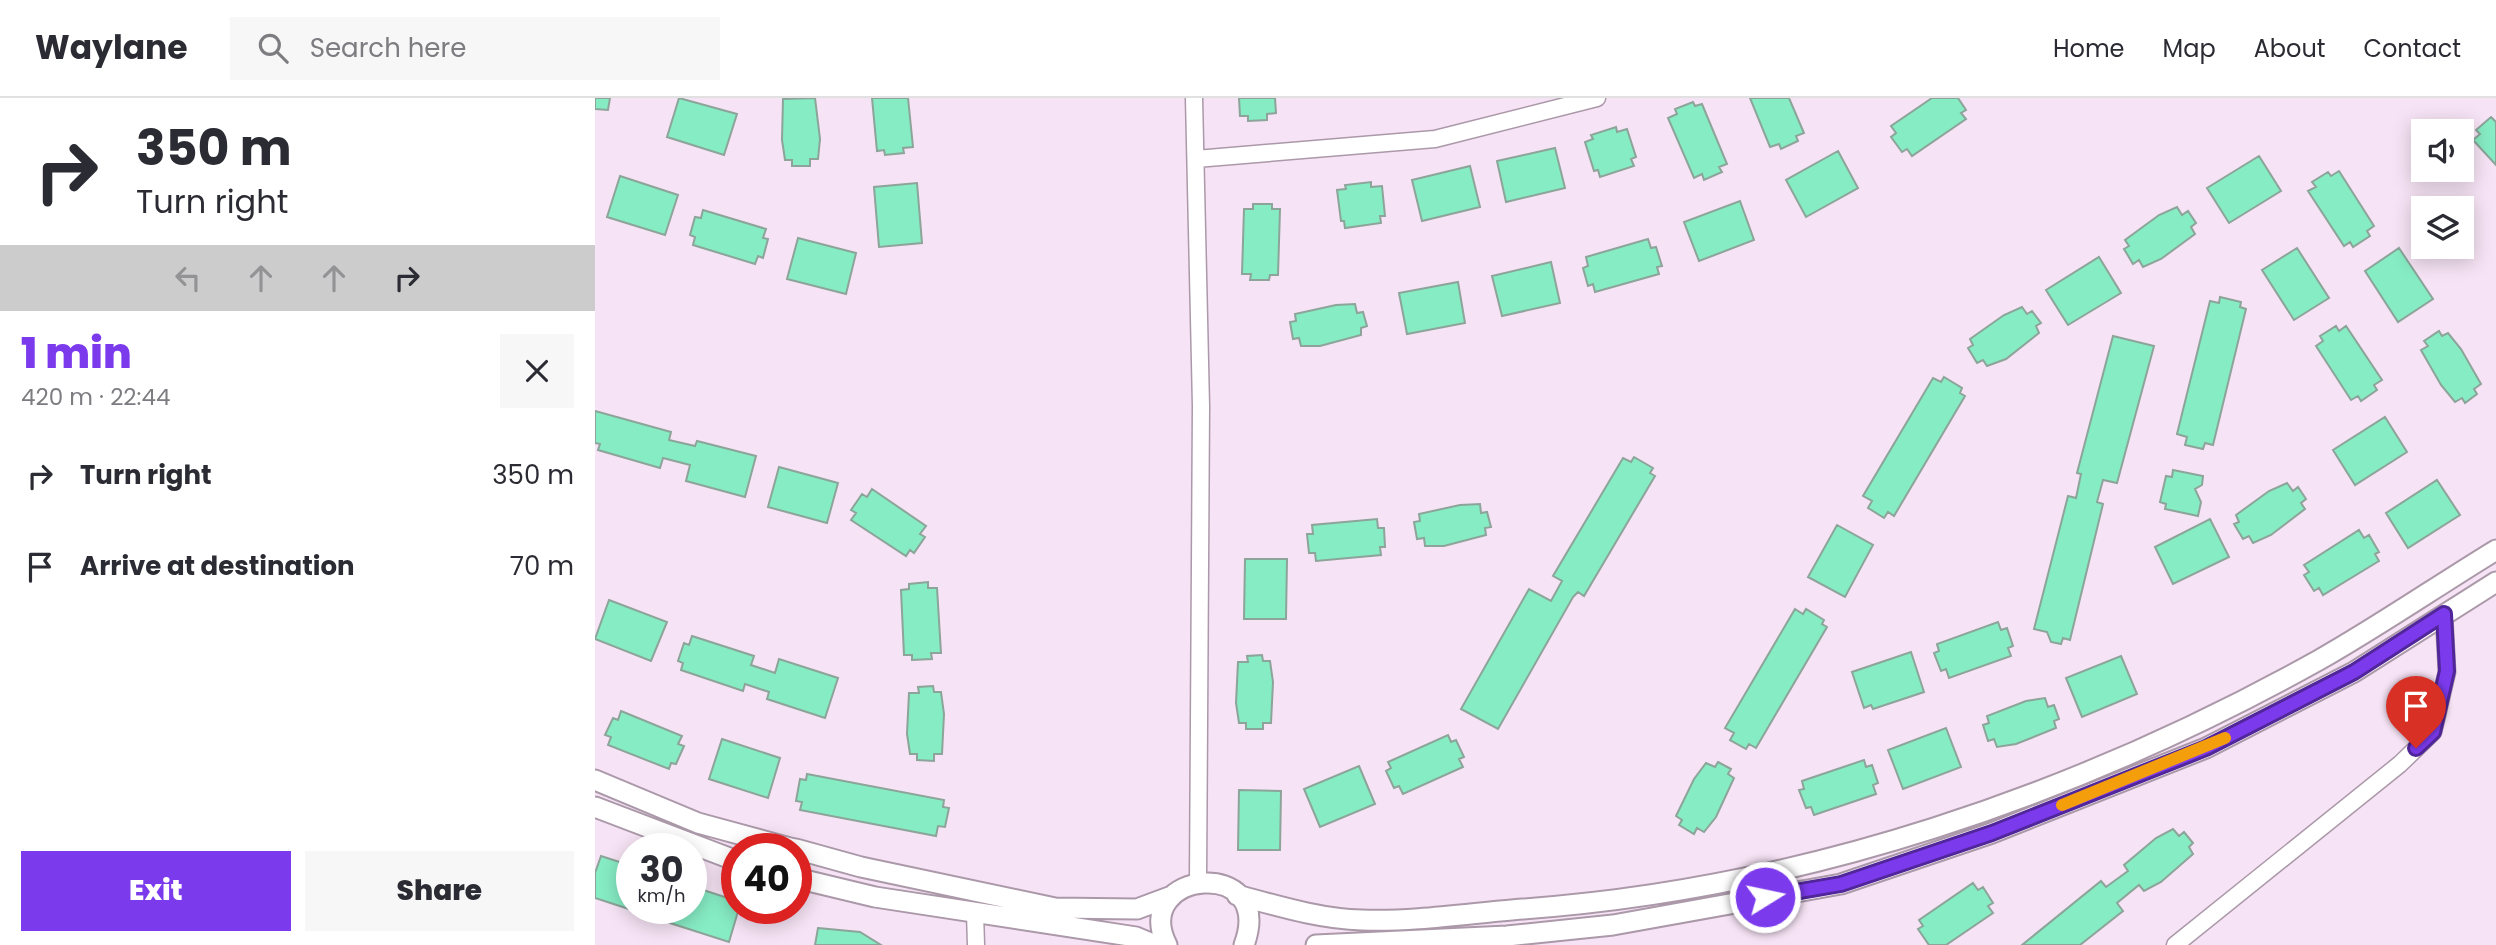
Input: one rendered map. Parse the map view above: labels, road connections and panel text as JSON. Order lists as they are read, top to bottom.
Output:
{
  "page": {
    "header": "Waylane",
    "search": "Search here",
    "nav": [
      "Home",
      "Map",
      "About",
      "Contact"
    ],
    "turn": ["350 m", "Turn right"],
    "heading": ["1 min", "420 m · 22:44"],
    "list": [
      {
        "name": "Turn right",
        "value": "350 m"
      },
      {
        "name": "Arrive at destination",
        "value": "70 m"
      }
    ],
    "speed": "30 km/h",
    "limit": "40",
    "buttons": ["Exit", "Share"]
  }
}
